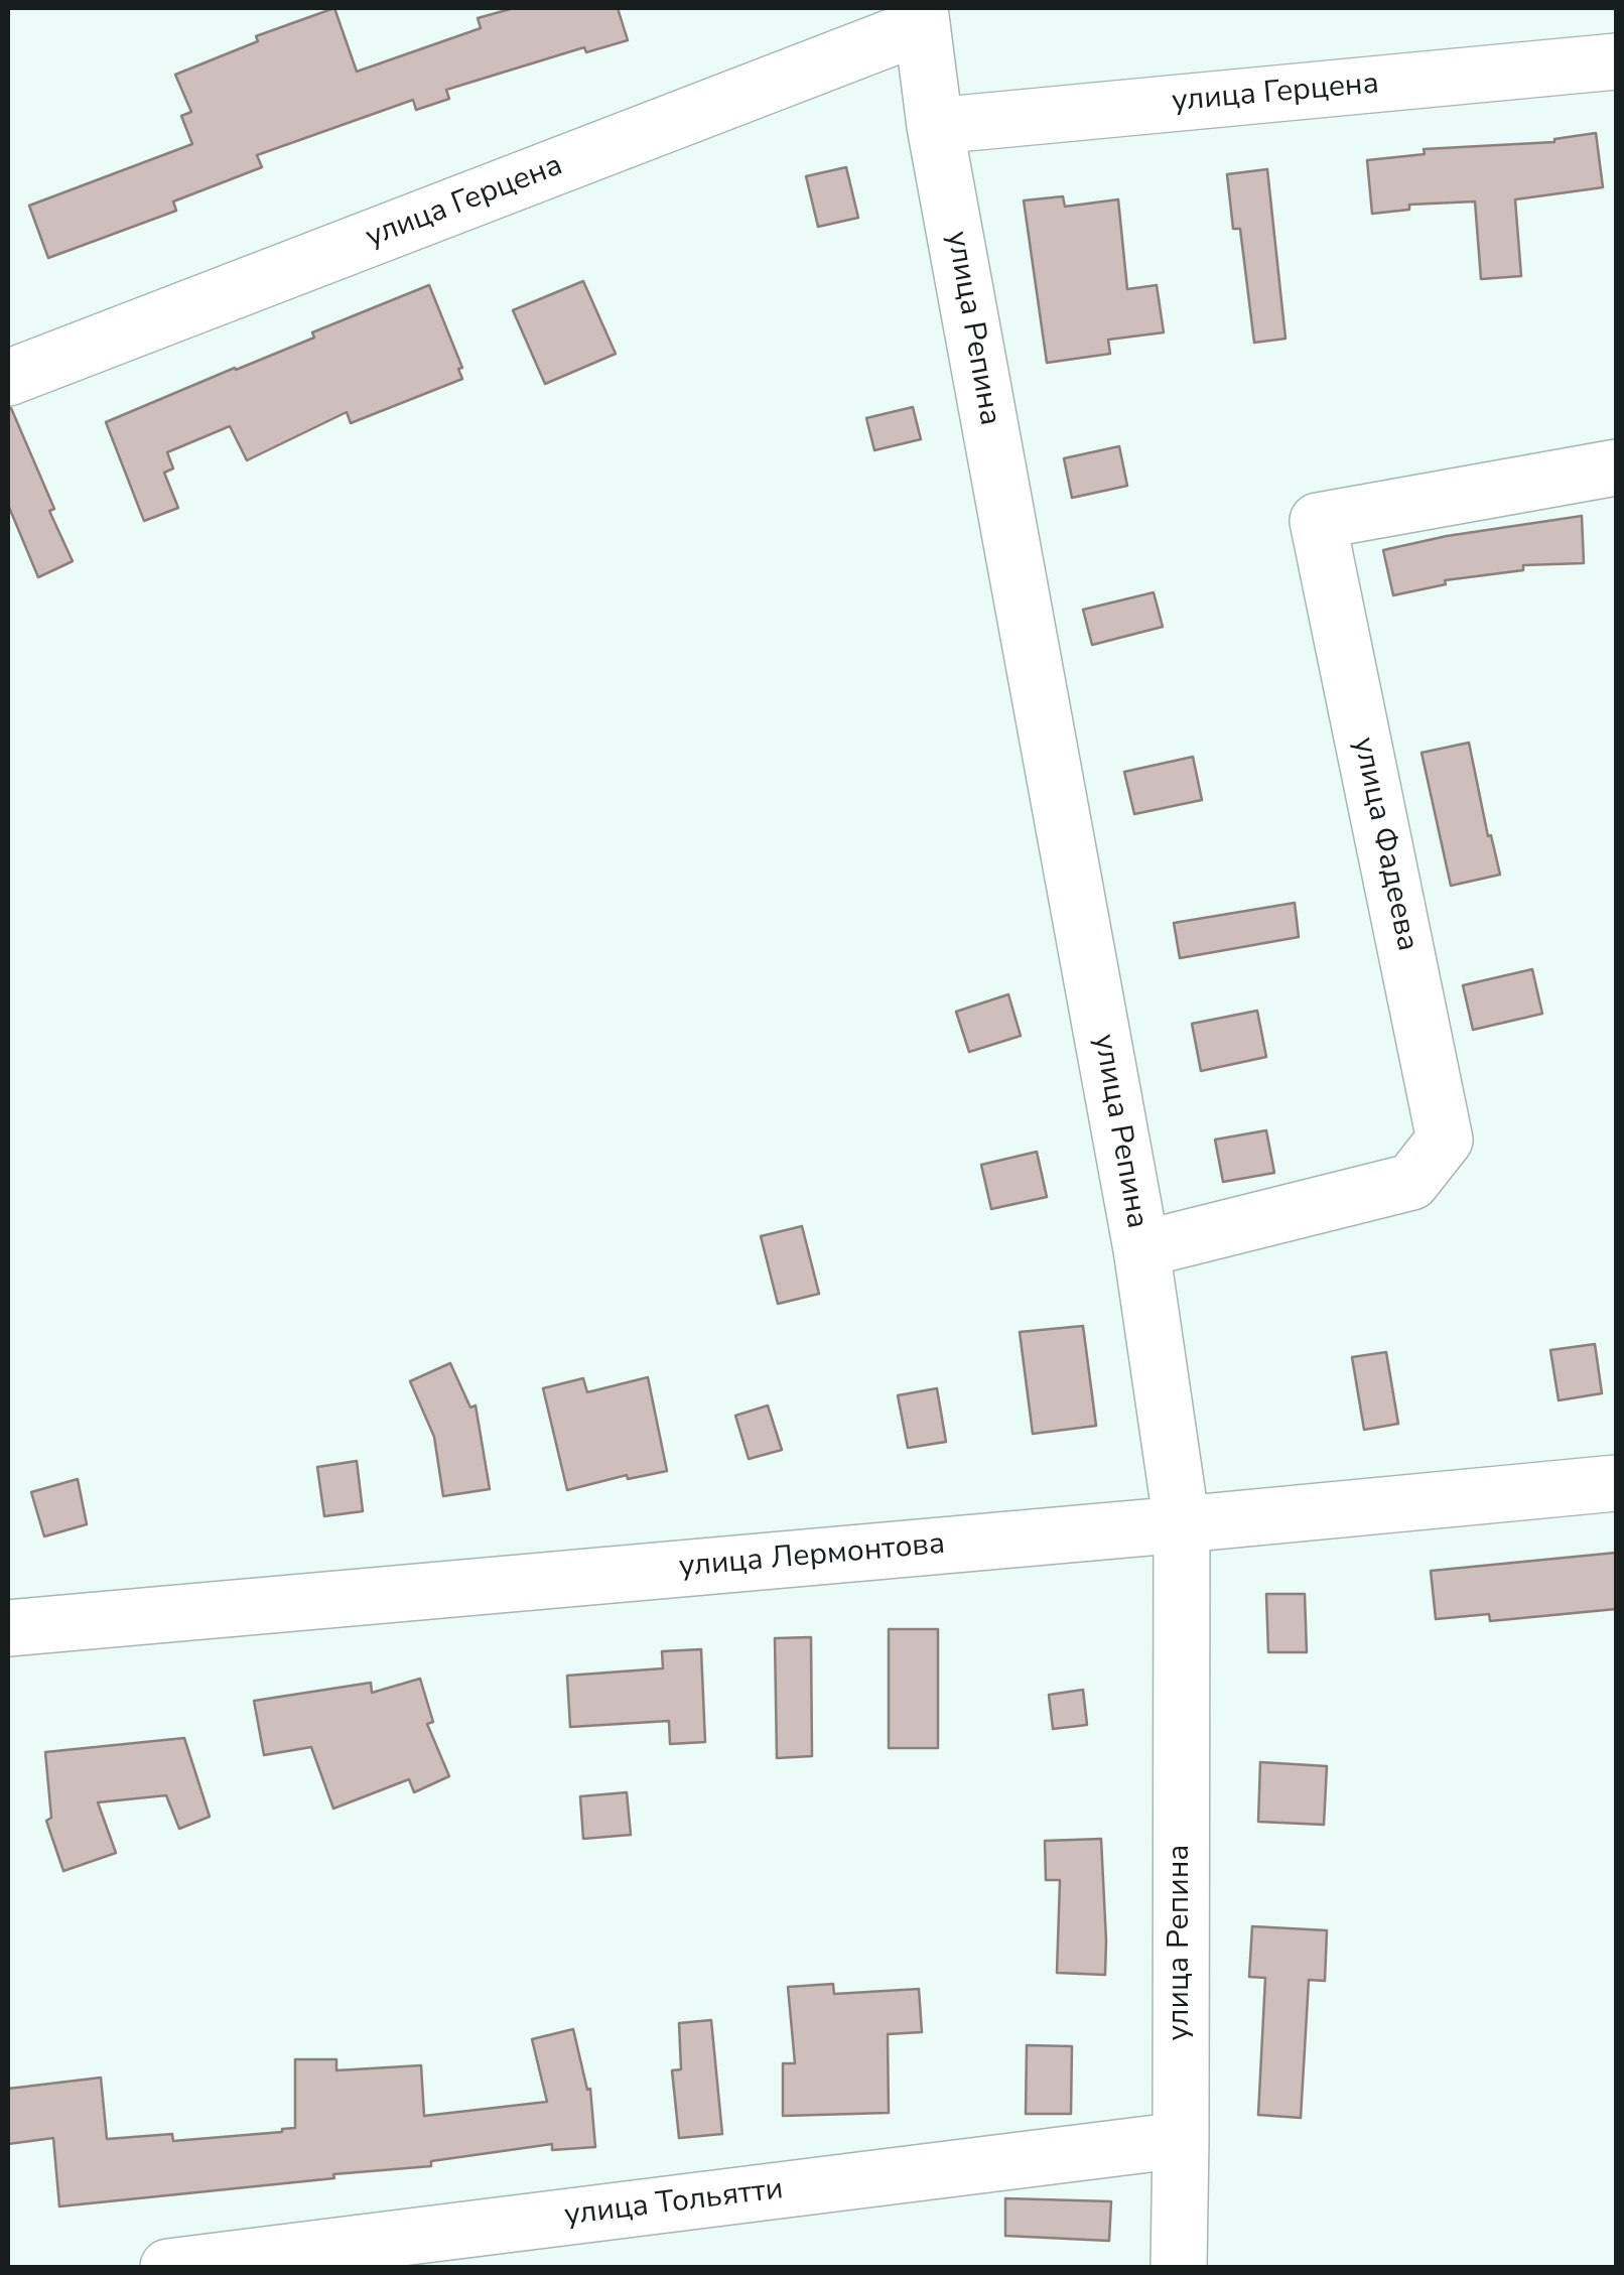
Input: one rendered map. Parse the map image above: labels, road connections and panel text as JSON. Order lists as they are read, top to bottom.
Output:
{
  "streets": {
    "street": [
      "улица Герцена",
      "улица Репина",
      "улица Фадеева",
      "улица Лермонтова",
      "улица Тольятти"
    ]
  },
  "crossings": [
    ["улица Герцена", "улица Репина"],
    ["улица Репина", "улица Фадеева"],
    ["улица Репина", "улица Лермонтова"],
    ["улица Репина", "улица Тольятти"]
  ]
}
